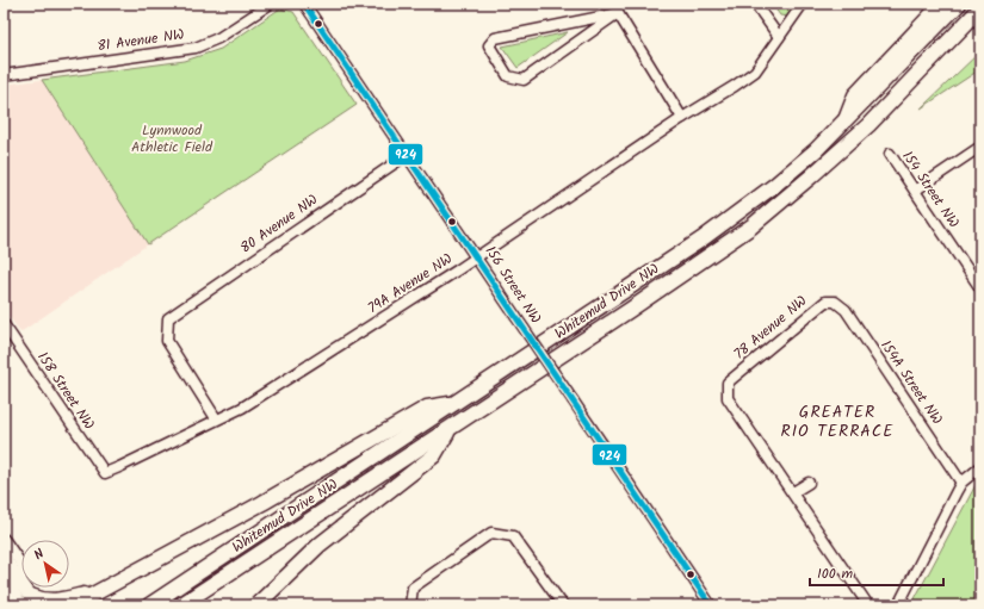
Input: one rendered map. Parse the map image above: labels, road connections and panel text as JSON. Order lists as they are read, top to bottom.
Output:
{
  "streets": {
    "highway": ["Whitemud Drive NW"],
    "street": [
      "81 Avenue NW",
      "154 Street NW",
      "80 Avenue NW",
      "79A Avenue NW",
      "156 Street NW",
      "78 Avenue NW",
      "154A Street NW",
      "158 Street NW"
    ]
  },
  "crossings": [
    ["80 Avenue NW", "79A Avenue NW"],
    ["80 Avenue NW", "156 Street NW"],
    ["79A Avenue NW", "156 Street NW"],
    ["79A Avenue NW", "158 Street NW"],
    ["78 Avenue NW", "154A Street NW"]
  ],
  "districts": ["GREATER RIO TERRACE"],
  "parks": ["Lynnwood Athletic Field"],
  "lines": ["transit line 924"],
  "scale_bar": "100 m",
  "north": "top left"
}
